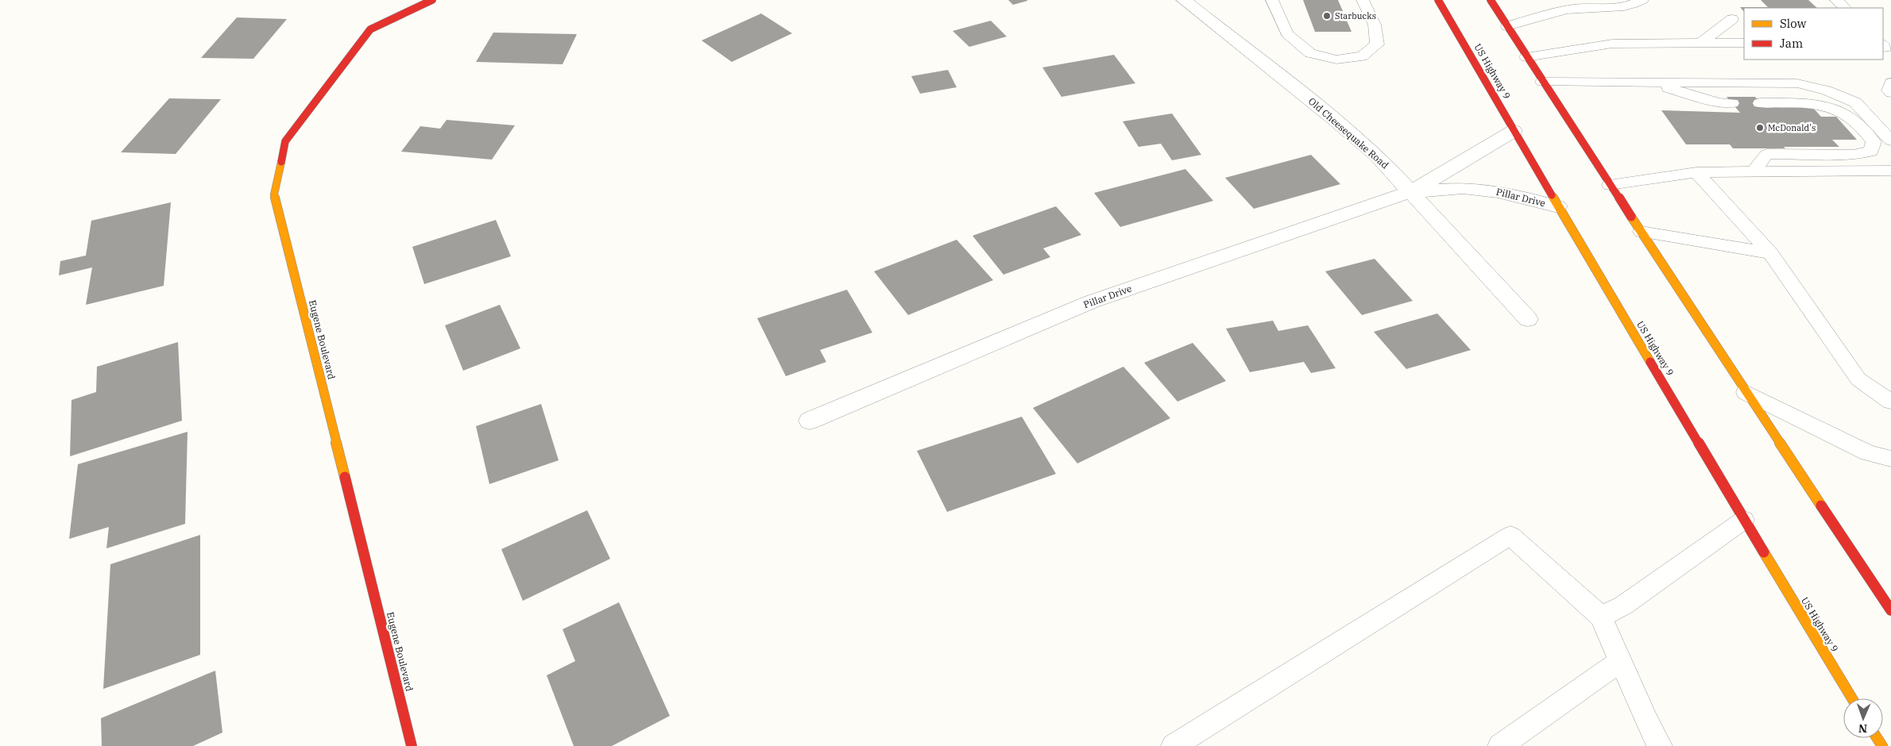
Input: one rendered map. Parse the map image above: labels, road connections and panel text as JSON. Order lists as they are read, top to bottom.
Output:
{
  "streets": {
    "main road": ["US Highway 9", "Eugene Boulevard"],
    "street": ["Old Cheesequake Road", "Pillar Drive"]
  },
  "crossings": [
    ["US Highway 9", "Pillar Drive"],
    ["Old Cheesequake Road", "Pillar Drive"]
  ],
  "places": ["Starbucks", "McDonald's"],
  "legend": ["Slow", "Jam"],
  "north": "bottom"
}
